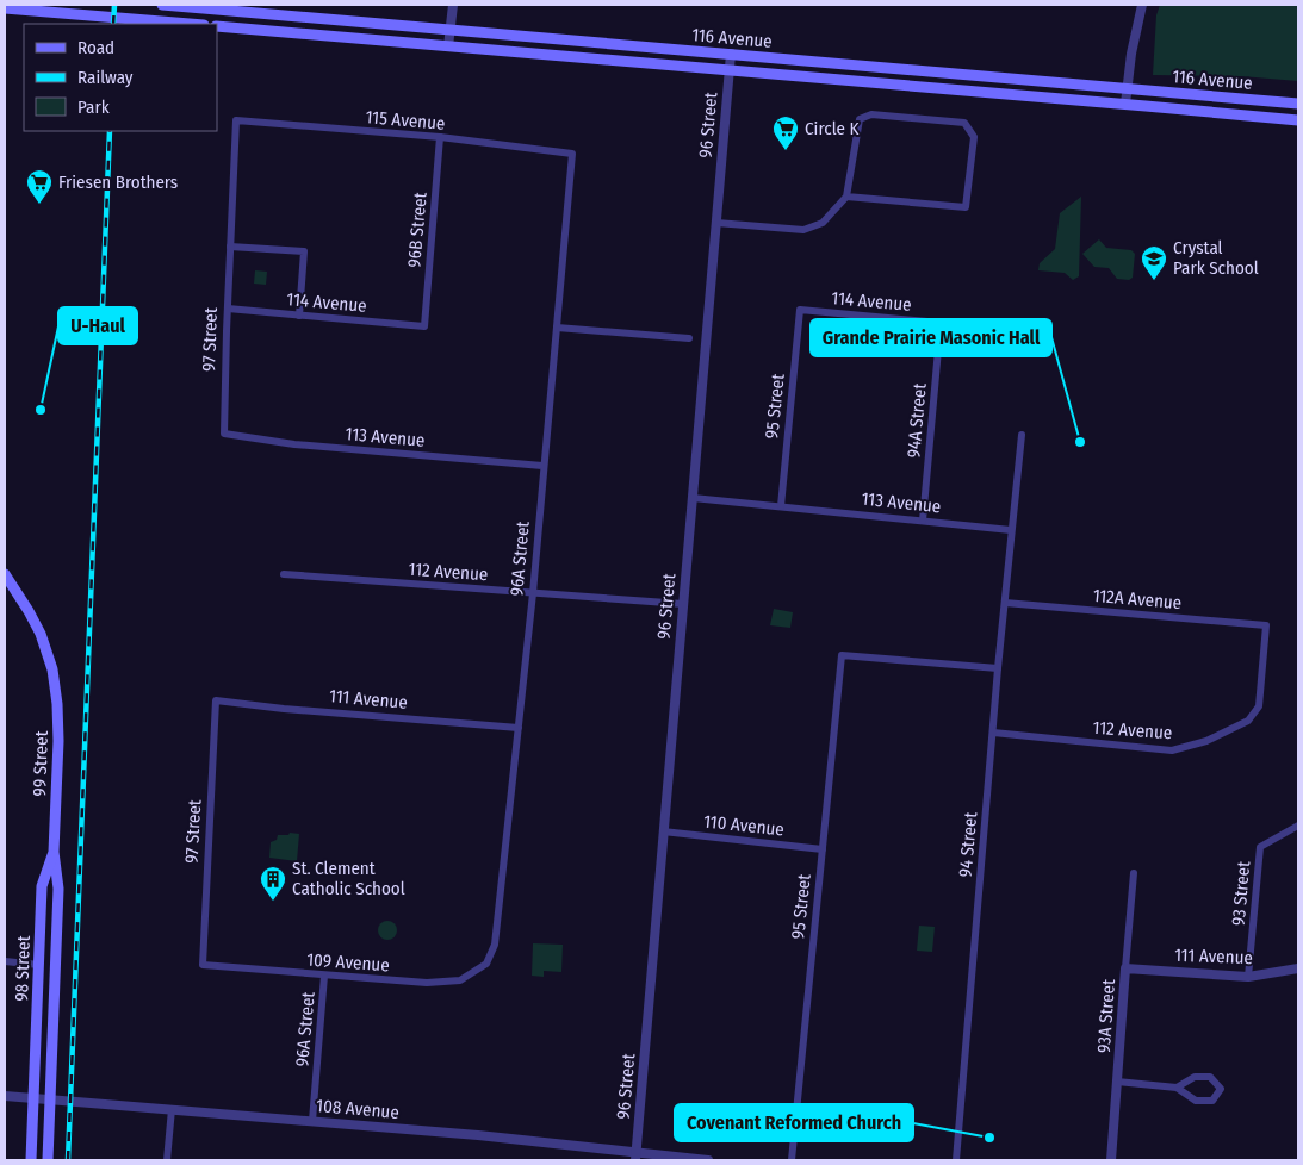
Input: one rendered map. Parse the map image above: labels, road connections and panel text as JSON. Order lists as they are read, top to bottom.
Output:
{
  "streets": {
    "main road": ["116 Avenue", "99 Street", "98 Street"],
    "street": [
      "115 Avenue",
      "96 Street",
      "96B Street",
      "114 Avenue",
      "97 Street",
      "95 Street",
      "94A Street",
      "113 Avenue",
      "96A Street",
      "112 Avenue",
      "112A Avenue",
      "111 Avenue",
      "110 Avenue",
      "94 Street",
      "93 Street",
      "109 Avenue",
      "93A Street",
      "108 Avenue"
    ]
  },
  "crossings": [
    ["116 Avenue", "96 Street"],
    ["115 Avenue", "96B Street"],
    ["115 Avenue", "97 Street"],
    ["115 Avenue", "96A Street"],
    ["96 Street", "113 Avenue"],
    ["96 Street", "112 Avenue"],
    ["96 Street", "110 Avenue"],
    ["96 Street", "108 Avenue"],
    ["96B Street", "114 Avenue"],
    ["114 Avenue", "97 Street"],
    ["114 Avenue", "95 Street"],
    ["114 Avenue", "94A Street"],
    ["97 Street", "113 Avenue"],
    ["97 Street", "111 Avenue"],
    ["97 Street", "109 Avenue"],
    ["95 Street", "113 Avenue"],
    ["95 Street", "110 Avenue"],
    ["95 Street", "94 Street"],
    ["94A Street", "113 Avenue"],
    ["113 Avenue", "96A Street"],
    ["113 Avenue", "94 Street"],
    ["96A Street", "112 Avenue"],
    ["96A Street", "111 Avenue"],
    ["96A Street", "109 Avenue"],
    ["96A Street", "108 Avenue"],
    ["112 Avenue", "112A Avenue"],
    ["112 Avenue", "94 Street"],
    ["112A Avenue", "94 Street"],
    ["111 Avenue", "93 Street"],
    ["111 Avenue", "93A Street"],
    ["99 Street", "98 Street"],
    ["98 Street", "108 Avenue"]
  ],
  "places": {
    "supermarket": ["Circle K", "Friesen Brothers"],
    "school or university": ["Crystal Park School"],
    "other": ["U-Haul", "Grande Prairie Masonic Hall", "Covenant Reformed Church"],
    "building": ["St. Clement Catholic School"]
  },
  "legend": ["Road", "Railway", "Park"]
}
